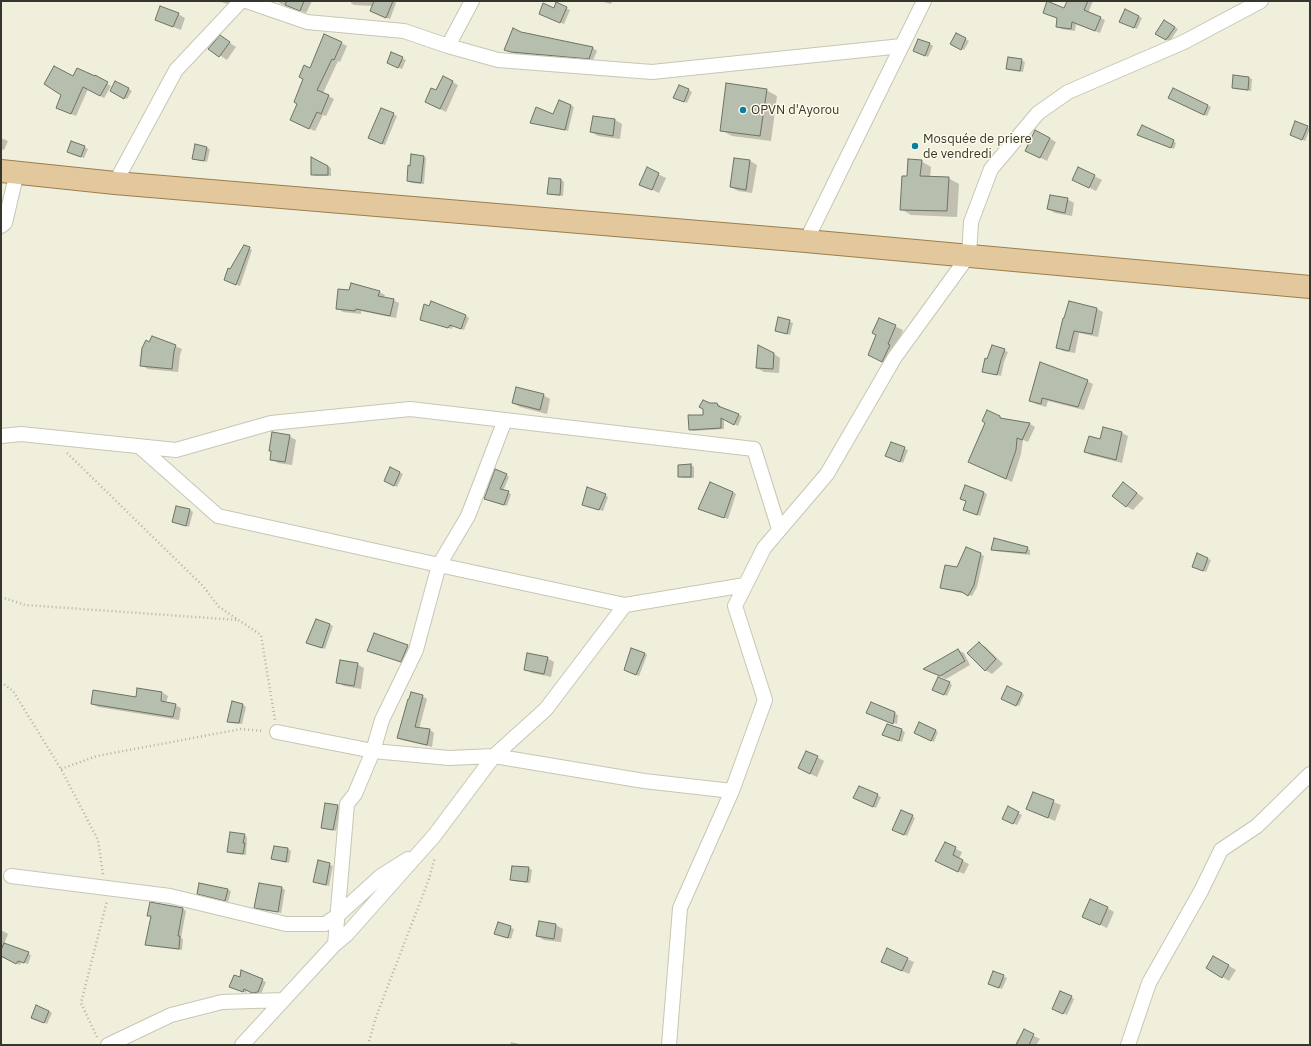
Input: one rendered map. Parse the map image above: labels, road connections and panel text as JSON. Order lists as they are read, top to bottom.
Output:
{
  "places": ["OPVN d'Ayorou", "Mosquée de priere de vendredi"]
}
